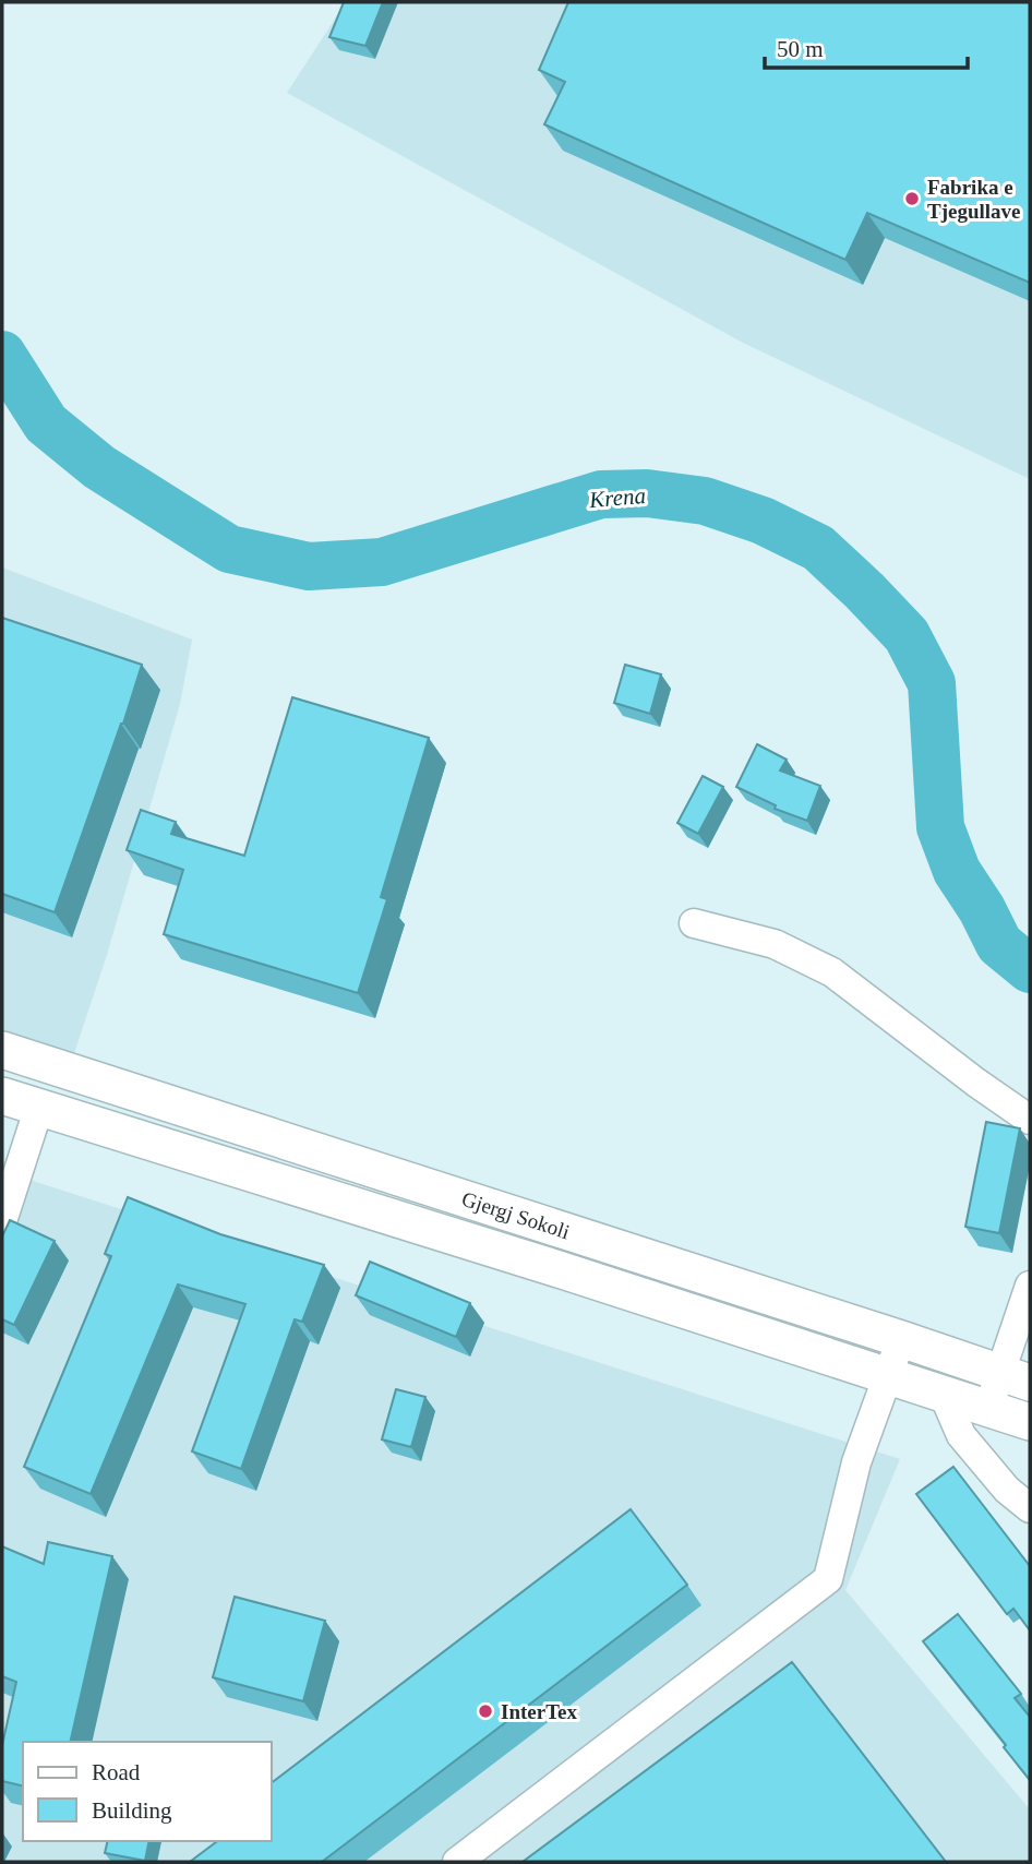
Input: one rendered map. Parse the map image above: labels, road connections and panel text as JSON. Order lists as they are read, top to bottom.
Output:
{
  "streets": {
    "main road": ["Gjergj Sokoli"]
  },
  "water": ["Krena"],
  "places": ["Fabrika e Tjegullave", "InterTex"],
  "legend": ["Road", "Building"],
  "scale_bar": "50 m"
}
